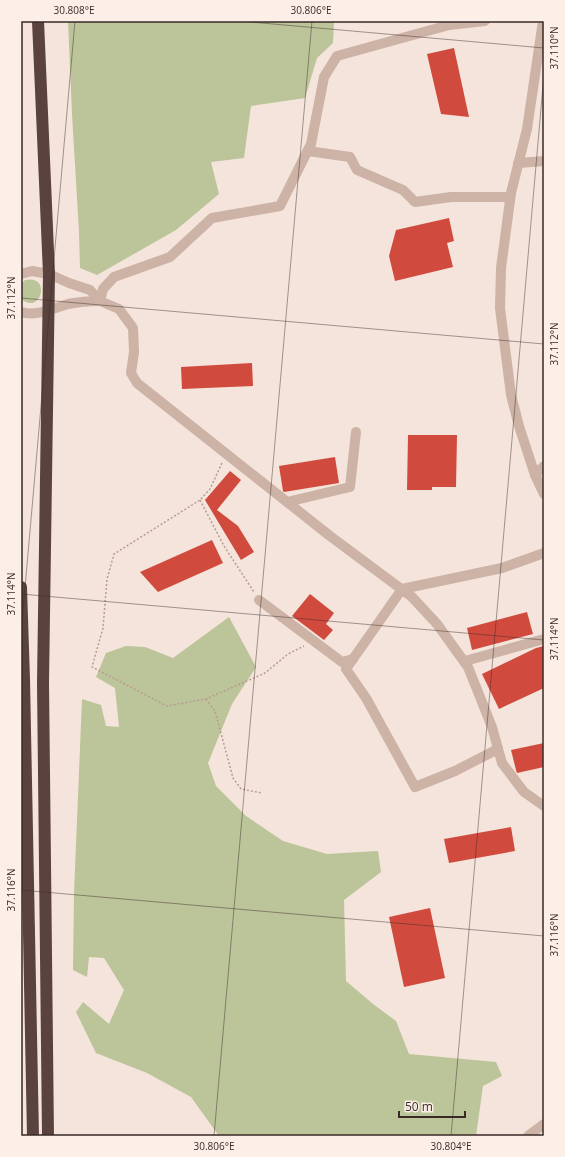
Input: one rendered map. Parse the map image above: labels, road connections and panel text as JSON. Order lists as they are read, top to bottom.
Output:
{
  "scale_bar": "50 m",
  "coordinates": [
    "30.808°E",
    "30.806°E",
    "37.110°N",
    "37.112°N",
    "37.114°N",
    "37.116°N",
    "30.804°E"
  ]
}
